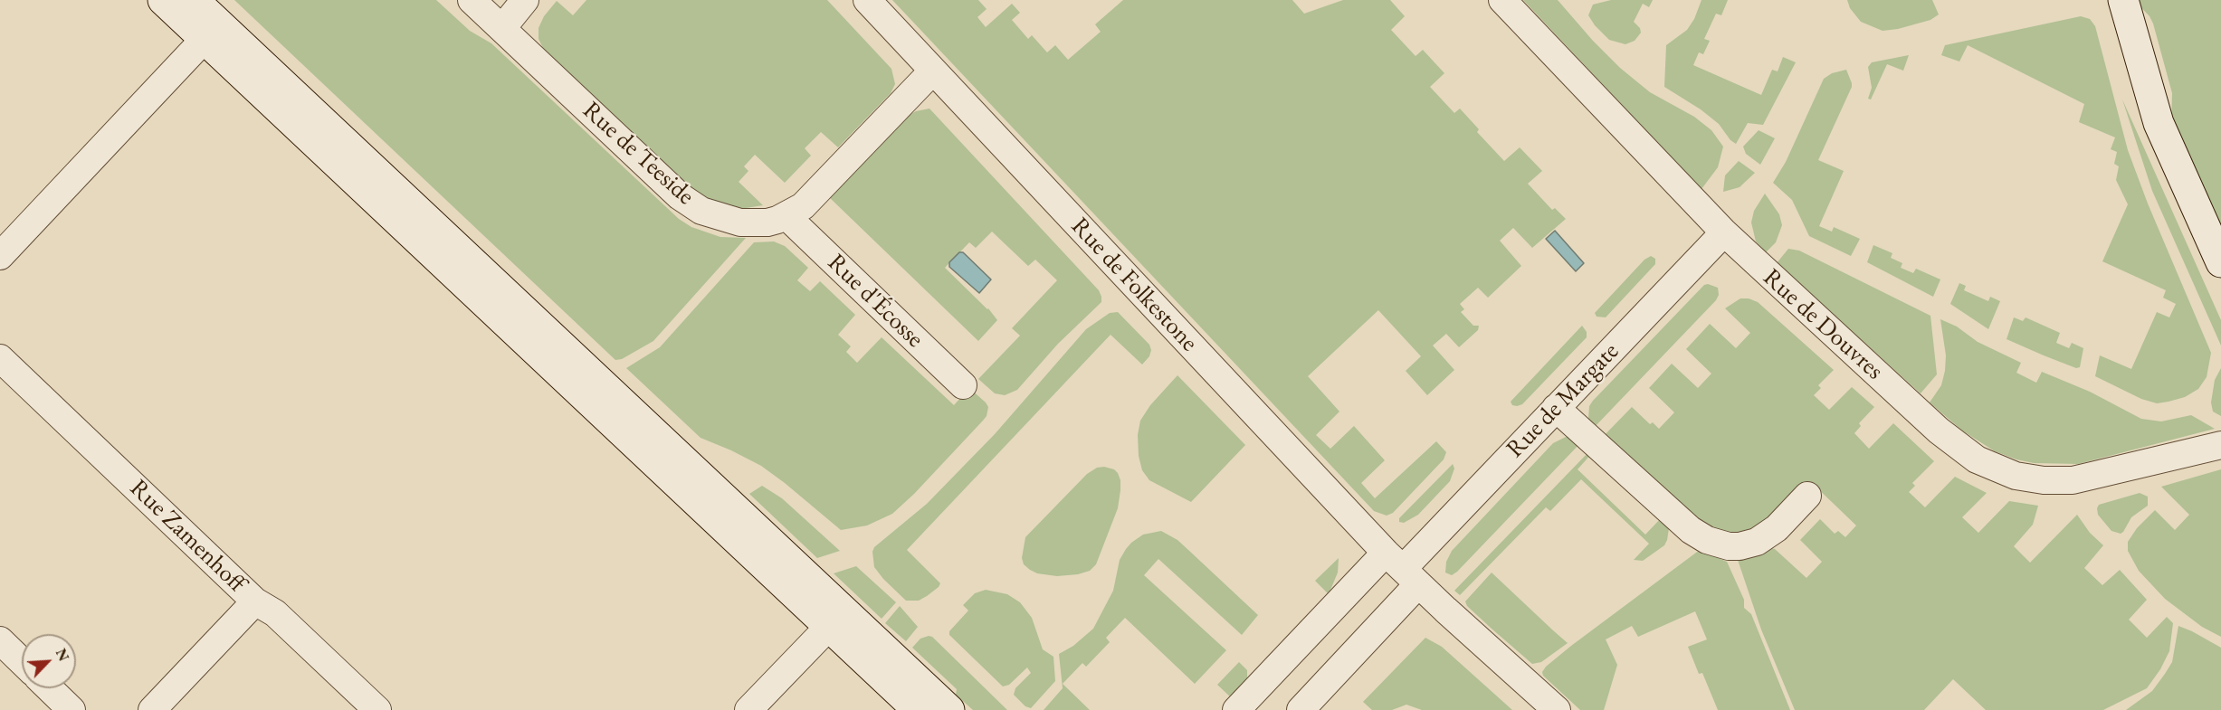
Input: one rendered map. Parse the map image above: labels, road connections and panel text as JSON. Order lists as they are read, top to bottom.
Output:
{
  "streets": {
    "street": [
      "Rue de Teeside",
      "Rue de Folkestone",
      "Rue d'Écosse",
      "Rue de Douvres",
      "Rue de Margate",
      "Rue Zamenhoff"
    ]
  },
  "crossings": [
    ["Rue de Teeside", "Rue de Folkestone"],
    ["Rue de Teeside", "Rue d'Écosse"],
    ["Rue de Folkestone", "Rue de Margate"],
    ["Rue de Douvres", "Rue de Margate"]
  ],
  "north": "top right"
}
